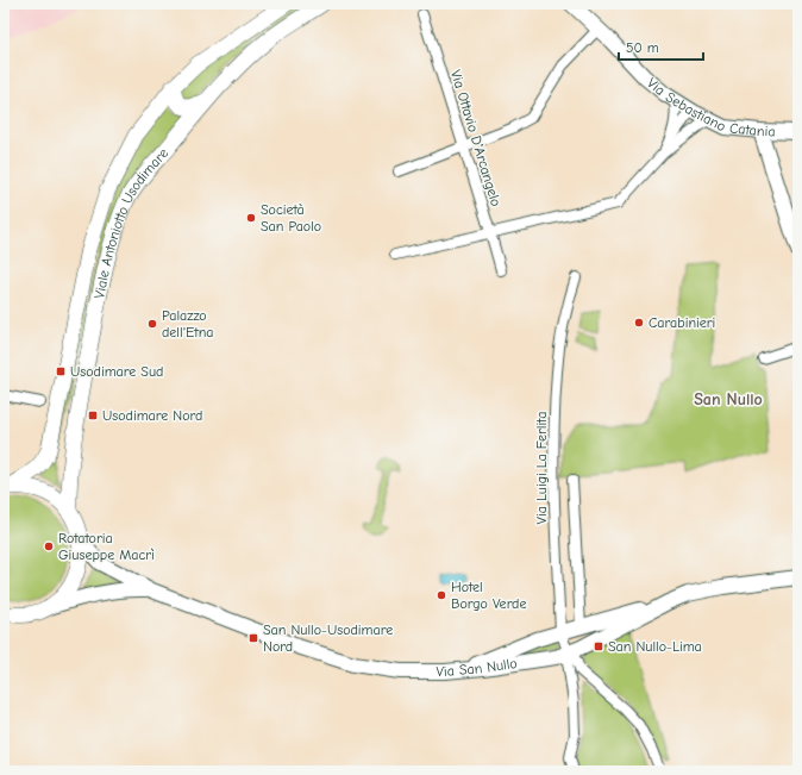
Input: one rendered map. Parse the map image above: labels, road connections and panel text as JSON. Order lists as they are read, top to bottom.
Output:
{
  "streets": {
    "main road": ["Via Sebastiano Catania", "Viale Antoniotto Usodimare", "Via San Nullo"],
    "street": ["Via Ottavio D'Arcangelo", "Via Luigi La Ferlita"]
  },
  "crossings": [
    ["Via Luigi La Ferlita", "Via San Nullo"]
  ],
  "districts": ["San Nullo"],
  "places": {
    "other": [
      "Società San Paolo",
      "Carabinieri",
      "Palazzo dell'Etna",
      "Rotatoria Giuseppe Macrì",
      "Hotel Borgo Verde"
    ],
    "transit": [
      "Usodimare Sud",
      "Usodimare Nord",
      "San Nullo-Usodimare Nord",
      "San Nullo-Lima"
    ]
  },
  "scale_bar": "50 m"
}
